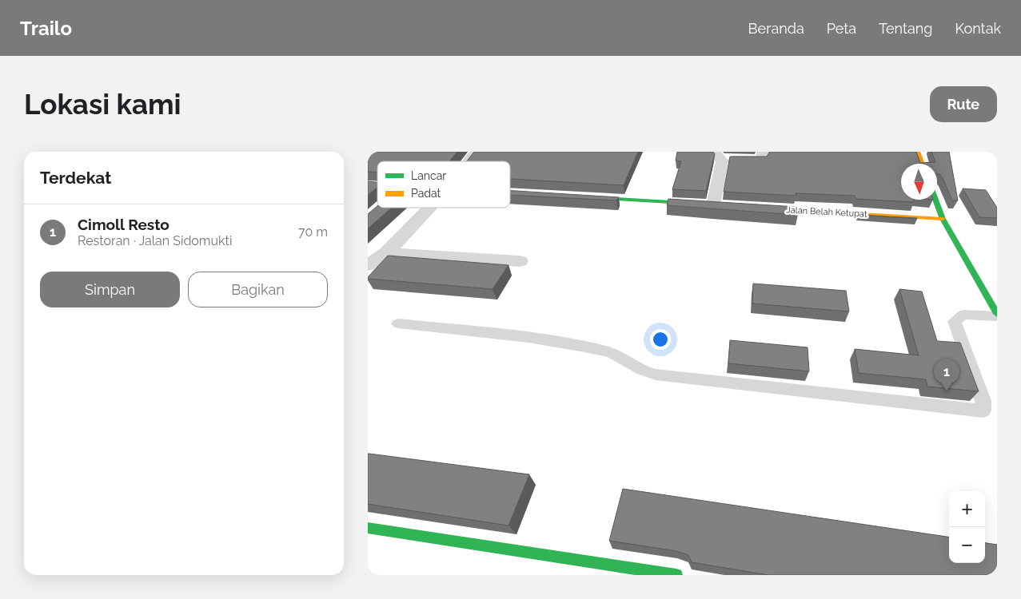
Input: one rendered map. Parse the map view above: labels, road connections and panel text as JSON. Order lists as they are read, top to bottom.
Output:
{
  "streets": {
    "street": ["Jalan Belah Ketupat"]
  },
  "legend": ["Lancar", "Padat"],
  "north": "bottom",
  "page": {
    "header": "Trailo",
    "nav": [
      "Beranda",
      "Peta",
      "Tentang",
      "Kontak"
    ],
    "buttons": [
      "Rute",
      ["Simpan", "Bagikan"]
    ],
    "title": "Lokasi kami",
    "heading": "Terdekat",
    "list": [
      {
        "mark": "1",
        "name": "Cimoll Resto",
        "note": "Restoran · Jalan Sidomukti",
        "value": "70 m"
      }
    ],
    "pins": "1",
    "map_buttons": ["+", "−"]
  }
}
